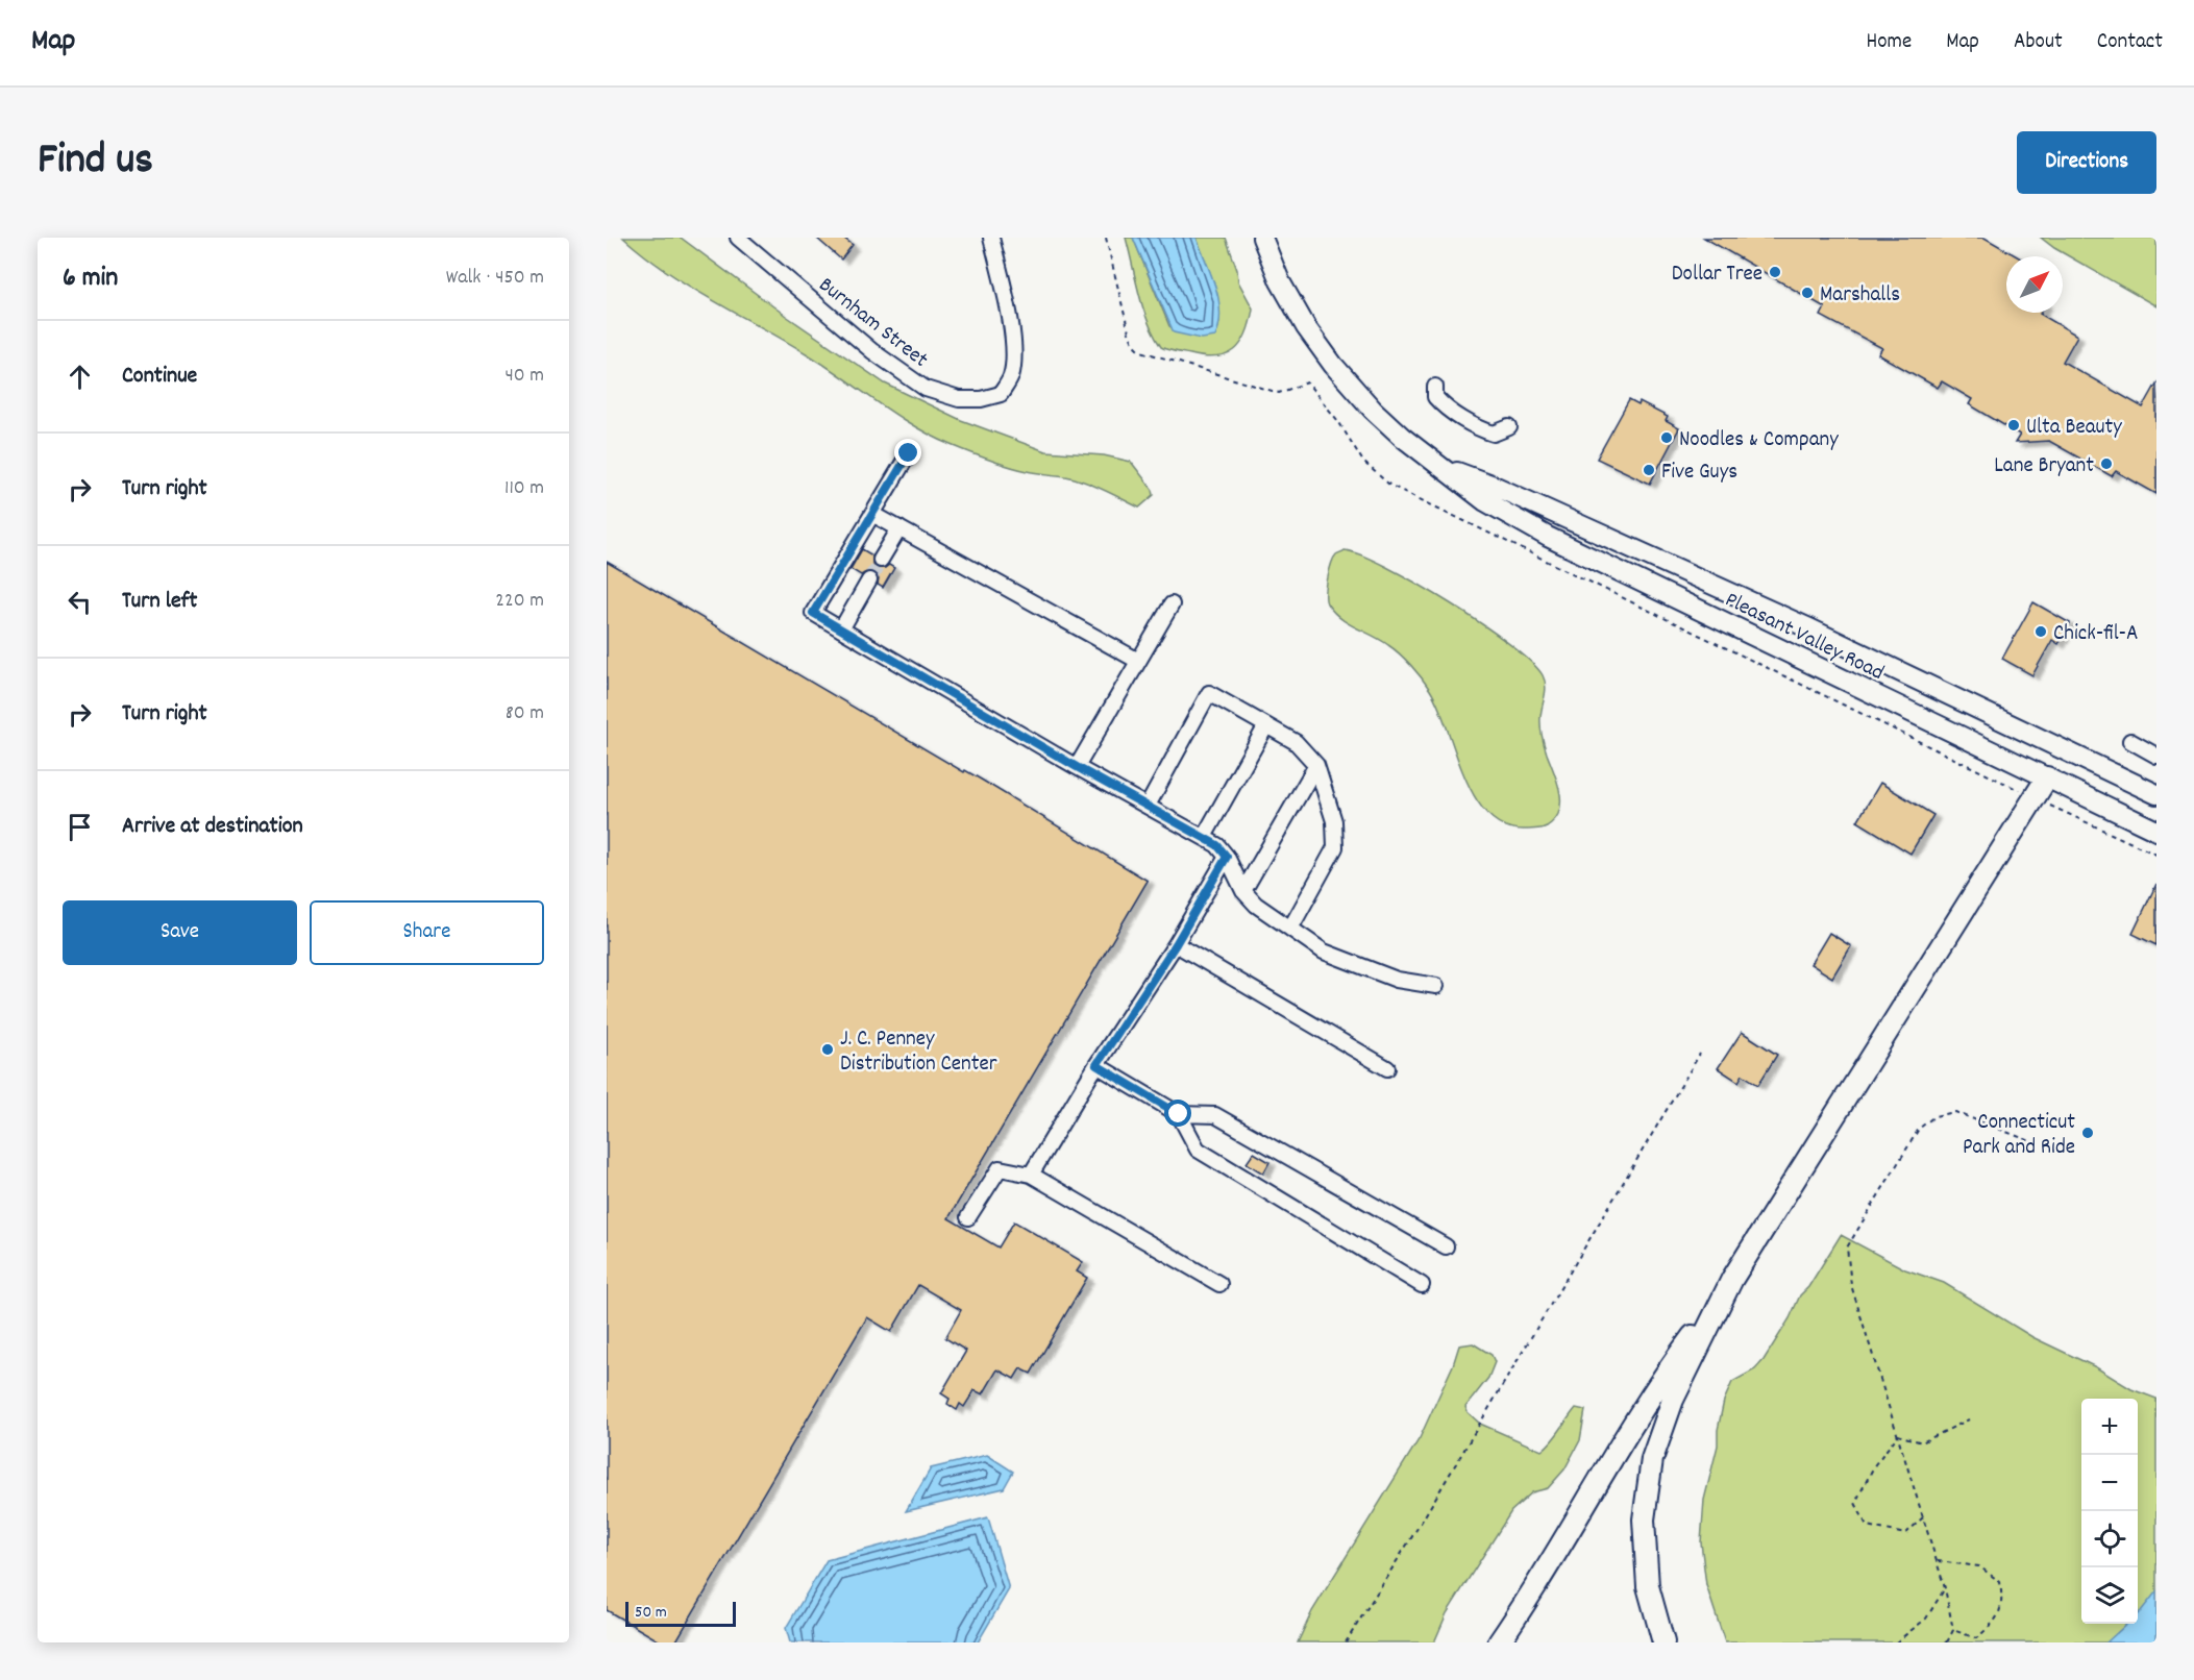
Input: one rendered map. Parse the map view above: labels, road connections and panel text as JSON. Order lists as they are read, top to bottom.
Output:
{
  "streets": {
    "main road": ["Pleasant Valley Road"],
    "street": ["Burnham Street"]
  },
  "places": [
    "Dollar Tree",
    "Marshalls",
    "Ulta Beauty",
    "Noodles & Company",
    "Lane Bryant",
    "Five Guys",
    "Chick-fil-A",
    "J. C. Penney Distribution Center",
    "Connecticut Park and Ride"
  ],
  "scale_bar": "50 m",
  "north": "top right",
  "page": {
    "header": "Map",
    "nav": [
      "Home",
      "Map",
      "About",
      "Contact"
    ],
    "title": "Find us",
    "buttons": [
      "Directions",
      ["Save", "Share"]
    ],
    "heading": ["6 min", "Walk · 450 m"],
    "list": [
      ["Continue", "40 m"],
      ["Turn right", "110 m"],
      ["Turn left", "220 m"],
      ["Turn right", "80 m"],
      "Arrive at destination"
    ],
    "map_buttons": ["+", "−"],
    "scale": "50 m"
  }
}
